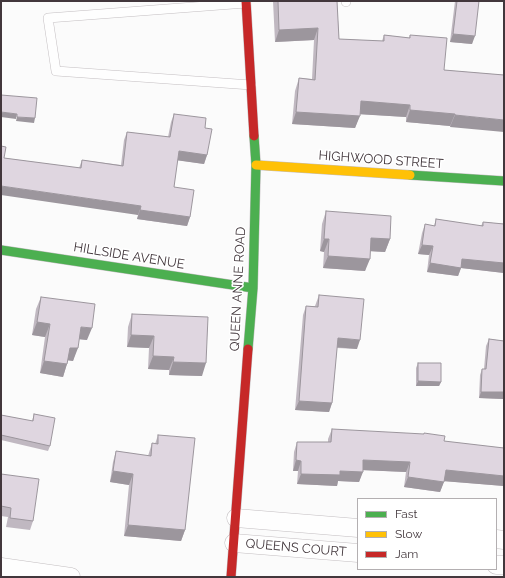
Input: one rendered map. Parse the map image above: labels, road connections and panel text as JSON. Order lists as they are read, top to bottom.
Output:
{
  "streets": {
    "street": [
      "HIGHWOOD STREET",
      "HILLSIDE AVENUE",
      "QUEEN ANNE ROAD",
      "QUEENS COURT"
    ]
  },
  "crossings": [
    ["HIGHWOOD STREET", "QUEEN ANNE ROAD"],
    ["HILLSIDE AVENUE", "QUEEN ANNE ROAD"],
    ["QUEEN ANNE ROAD", "QUEENS COURT"]
  ],
  "legend": ["Fast", "Slow", "Jam"]
}
